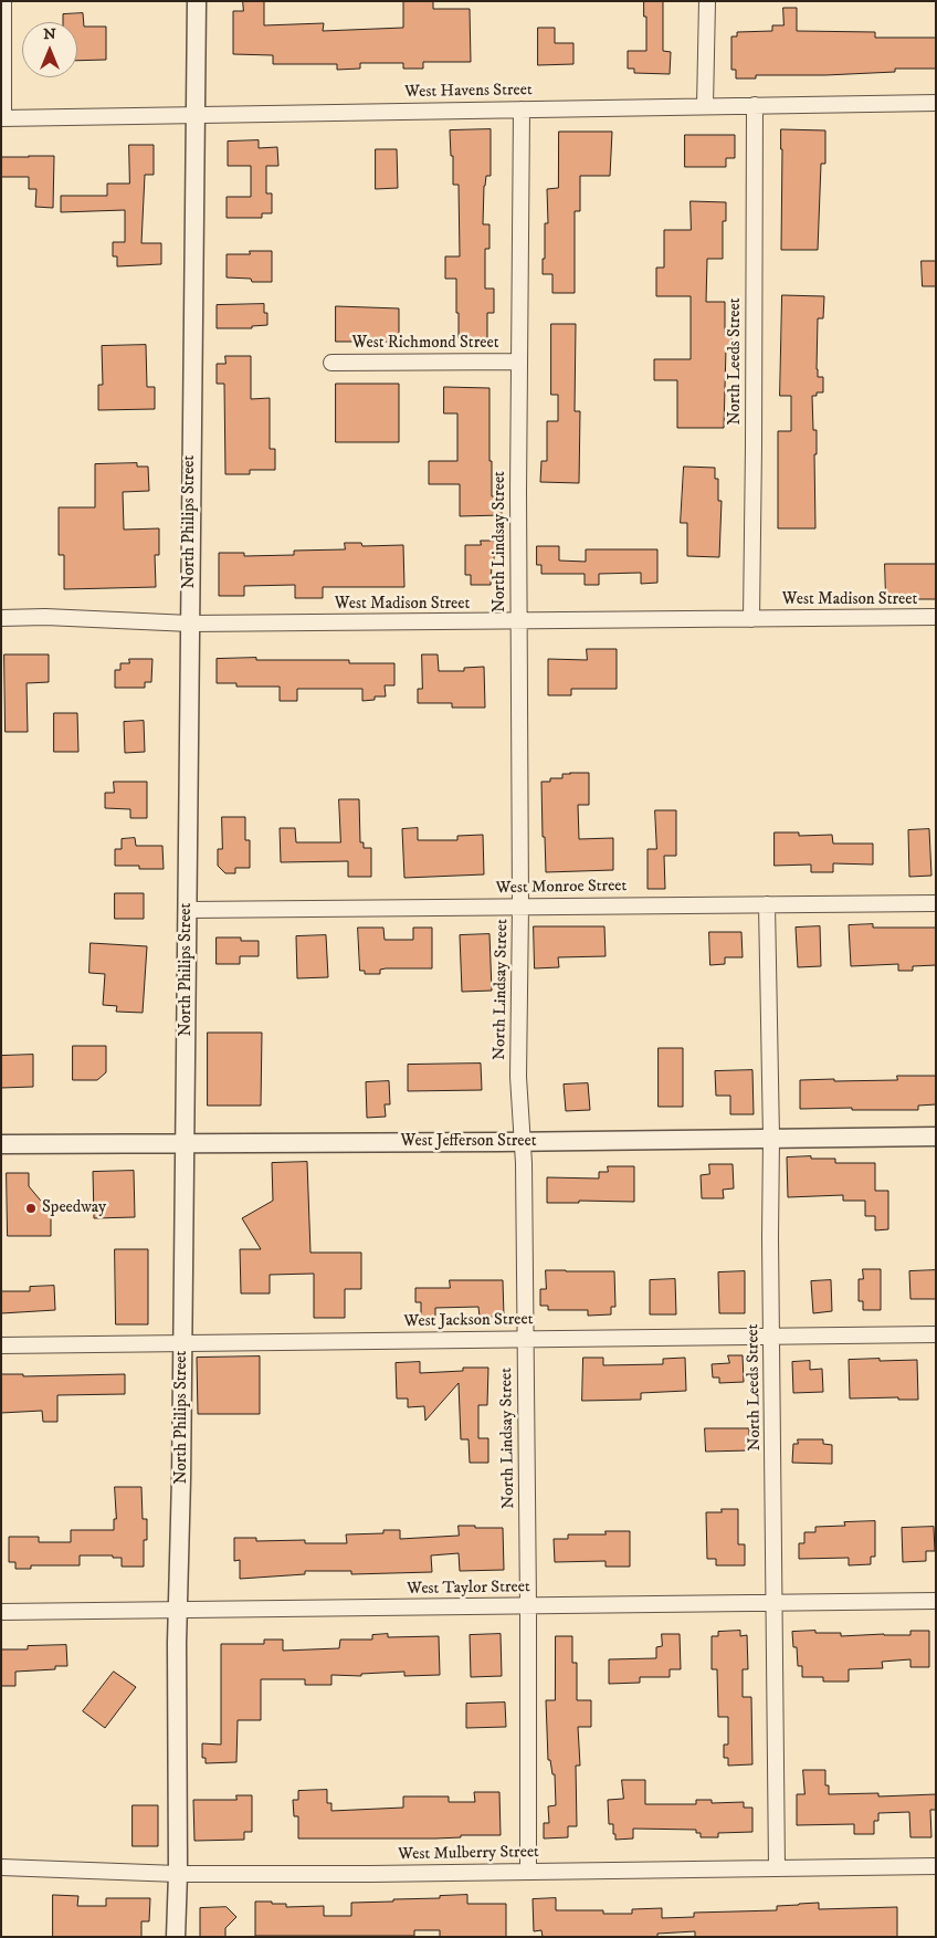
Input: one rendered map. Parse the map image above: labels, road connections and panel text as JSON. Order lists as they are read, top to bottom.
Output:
{
  "streets": {
    "street": [
      "West Havens Street",
      "West Richmond Street",
      "North Leeds Street",
      "North Philips Street",
      "North Lindsay Street",
      "West Madison Street",
      "West Monroe Street",
      "West Jefferson Street",
      "West Jackson Street",
      "West Taylor Street",
      "West Mulberry Street"
    ]
  },
  "crossings": [
    ["West Havens Street", "North Leeds Street"],
    ["West Havens Street", "North Philips Street"],
    ["West Havens Street", "North Lindsay Street"],
    ["West Richmond Street", "North Lindsay Street"],
    ["North Leeds Street", "West Madison Street"],
    ["North Leeds Street", "West Monroe Street"],
    ["North Leeds Street", "West Jefferson Street"],
    ["North Leeds Street", "West Jackson Street"],
    ["North Leeds Street", "West Taylor Street"],
    ["North Leeds Street", "West Mulberry Street"],
    ["North Philips Street", "West Madison Street"],
    ["North Philips Street", "West Monroe Street"],
    ["North Philips Street", "West Jefferson Street"],
    ["North Philips Street", "West Jackson Street"],
    ["North Philips Street", "West Taylor Street"],
    ["North Philips Street", "West Mulberry Street"],
    ["North Lindsay Street", "West Madison Street"],
    ["North Lindsay Street", "West Monroe Street"],
    ["North Lindsay Street", "West Jefferson Street"],
    ["North Lindsay Street", "West Jackson Street"],
    ["North Lindsay Street", "West Taylor Street"],
    ["North Lindsay Street", "West Mulberry Street"]
  ],
  "places": ["Speedway"],
  "north": "top"
}
